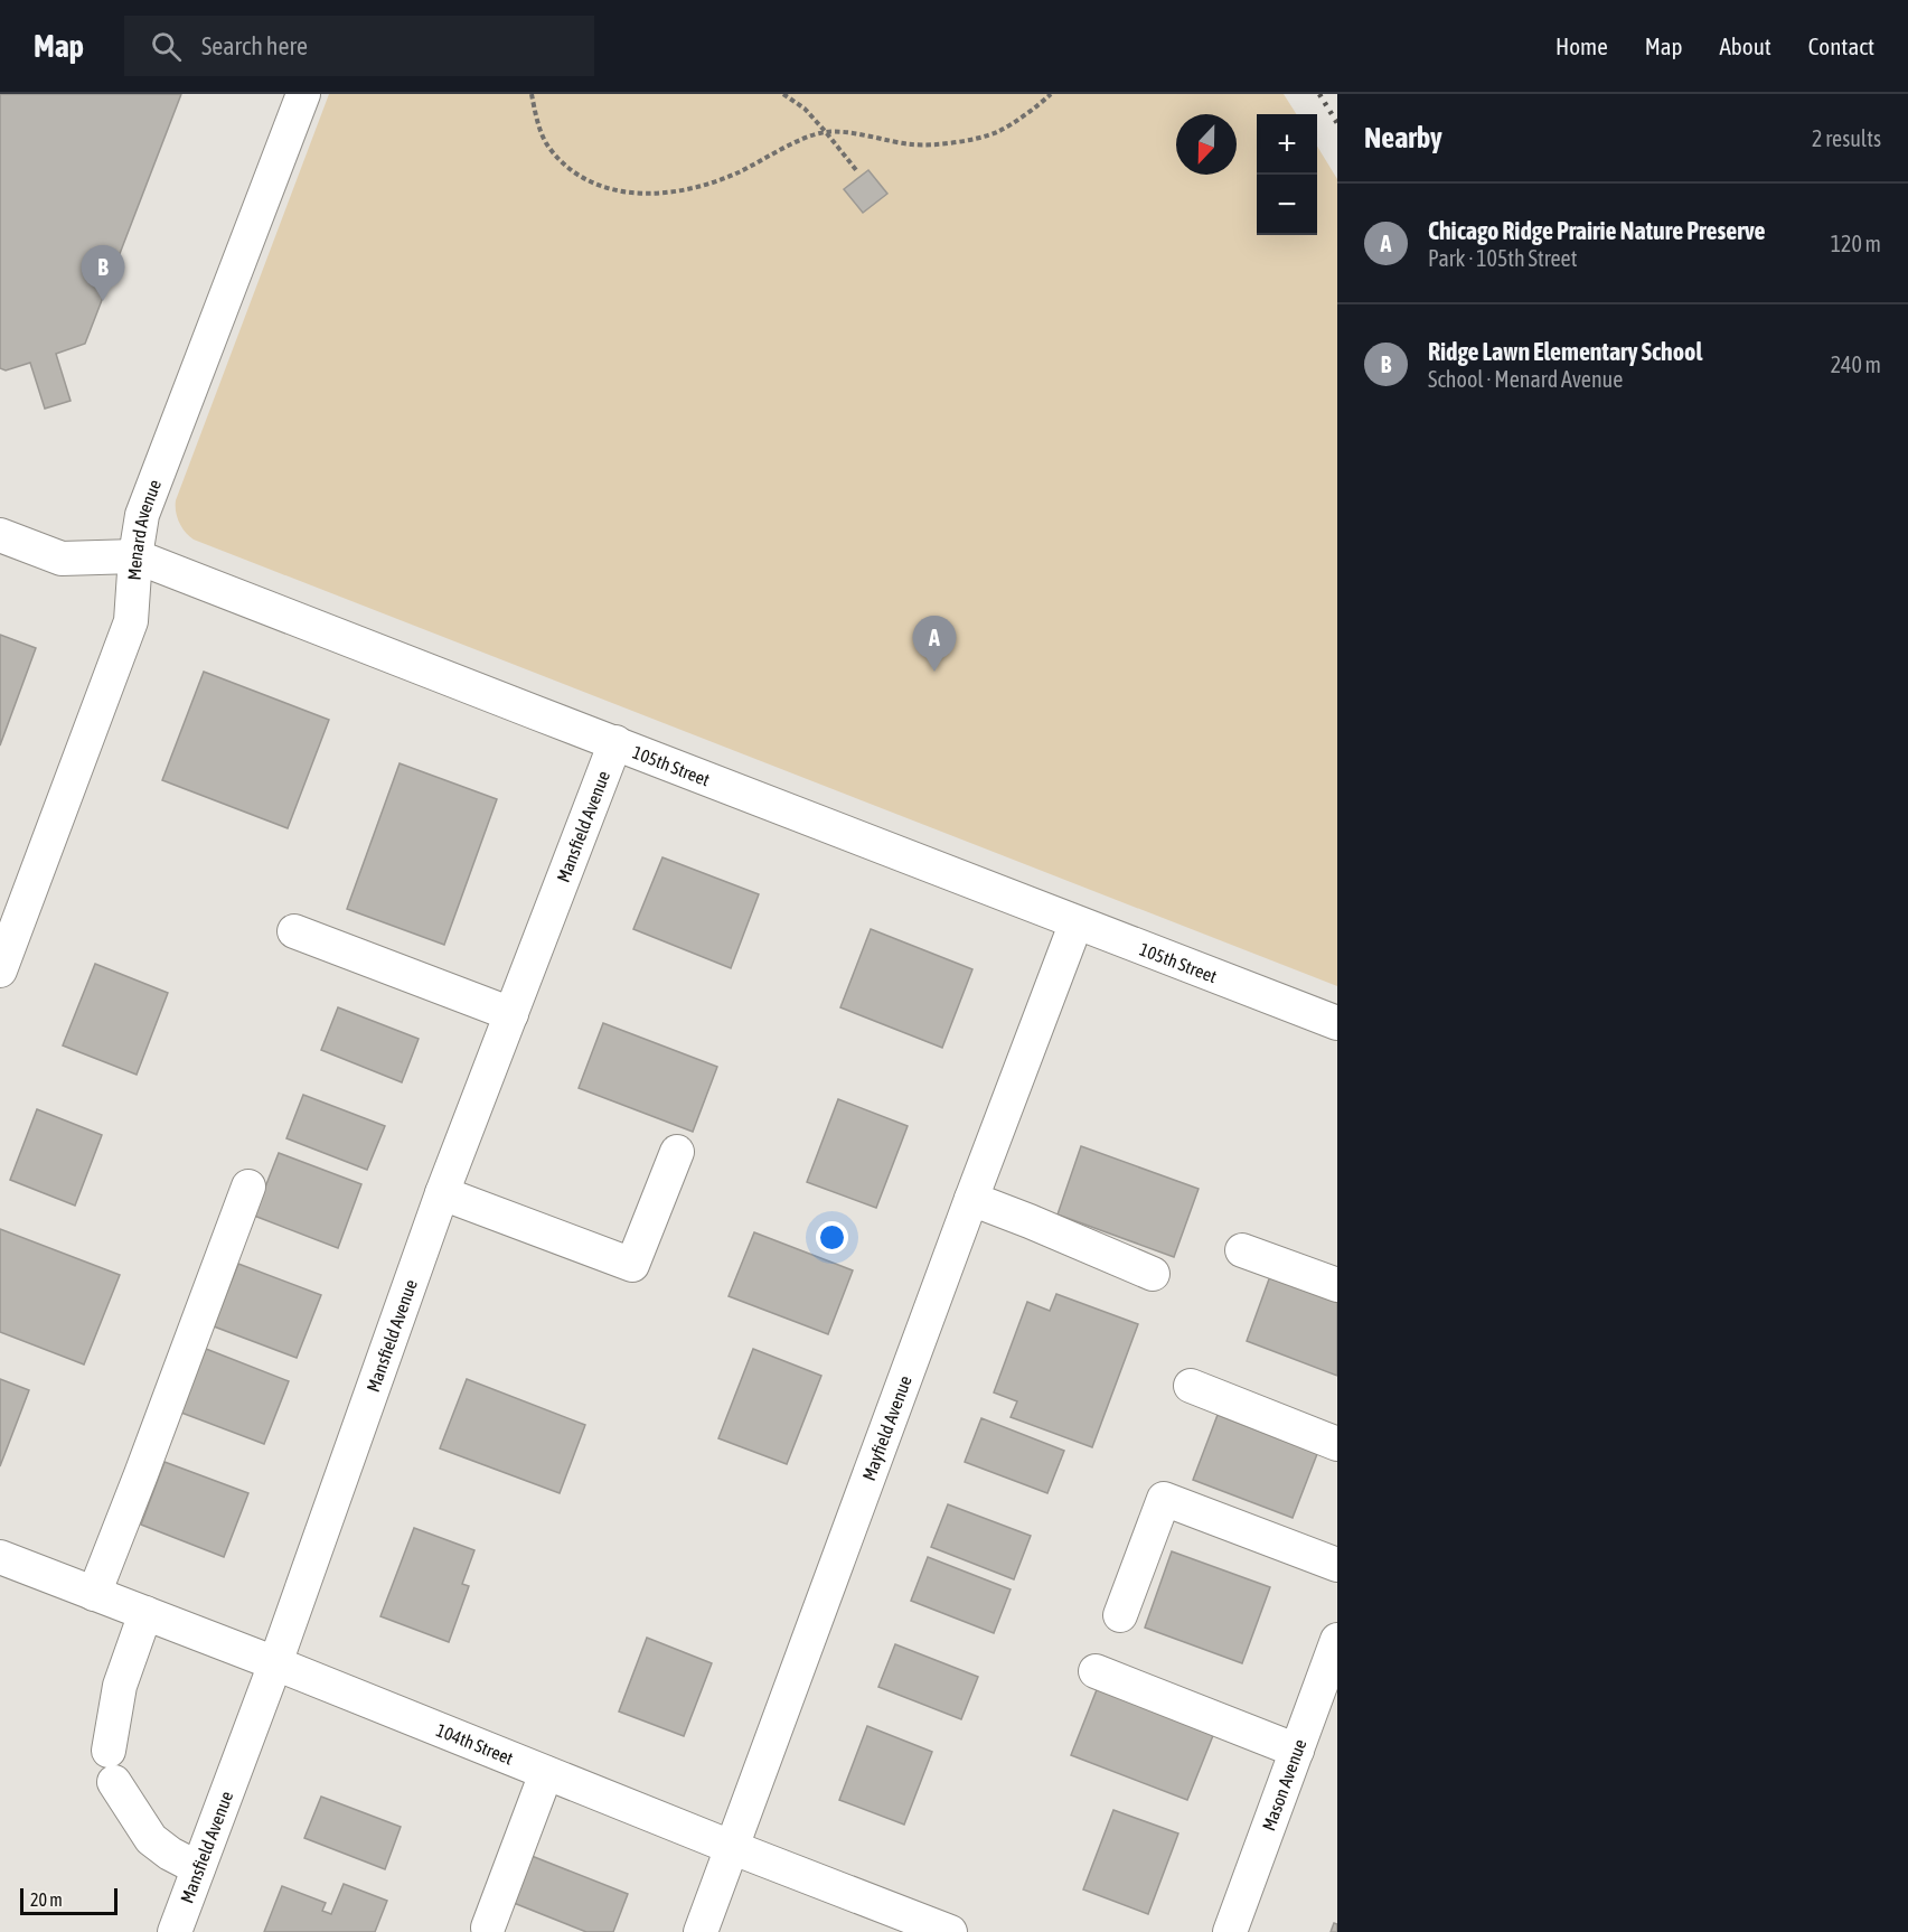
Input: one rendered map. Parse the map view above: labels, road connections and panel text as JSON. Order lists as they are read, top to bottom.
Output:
{
  "streets": {
    "street": [
      "Menard Avenue",
      "105th Street",
      "Mansfield Avenue",
      "Mayfield Avenue",
      "104th Street",
      "Mason Avenue"
    ]
  },
  "crossings": [
    ["Menard Avenue", "105th Street"],
    ["105th Street", "Mansfield Avenue"],
    ["105th Street", "Mayfield Avenue"],
    ["Mansfield Avenue", "104th Street"],
    ["Mayfield Avenue", "104th Street"]
  ],
  "scale_bar": "20 m",
  "north": "bottom",
  "page": {
    "header": "Map",
    "search": "Search here",
    "nav": [
      "Home",
      "Map",
      "About",
      "Contact"
    ],
    "heading": ["Nearby", "2 results"],
    "map_buttons": ["+", "−"],
    "list": [
      {
        "mark": "A",
        "name": "Chicago Ridge Prairie Nature Preserve",
        "note": "Park · 105th Street",
        "value": "120 m"
      },
      {
        "mark": "B",
        "name": "Ridge Lawn Elementary School",
        "note": "School · Menard Avenue",
        "value": "240 m"
      }
    ],
    "pins": ["B", "A"],
    "scale": "20 m"
  }
}
